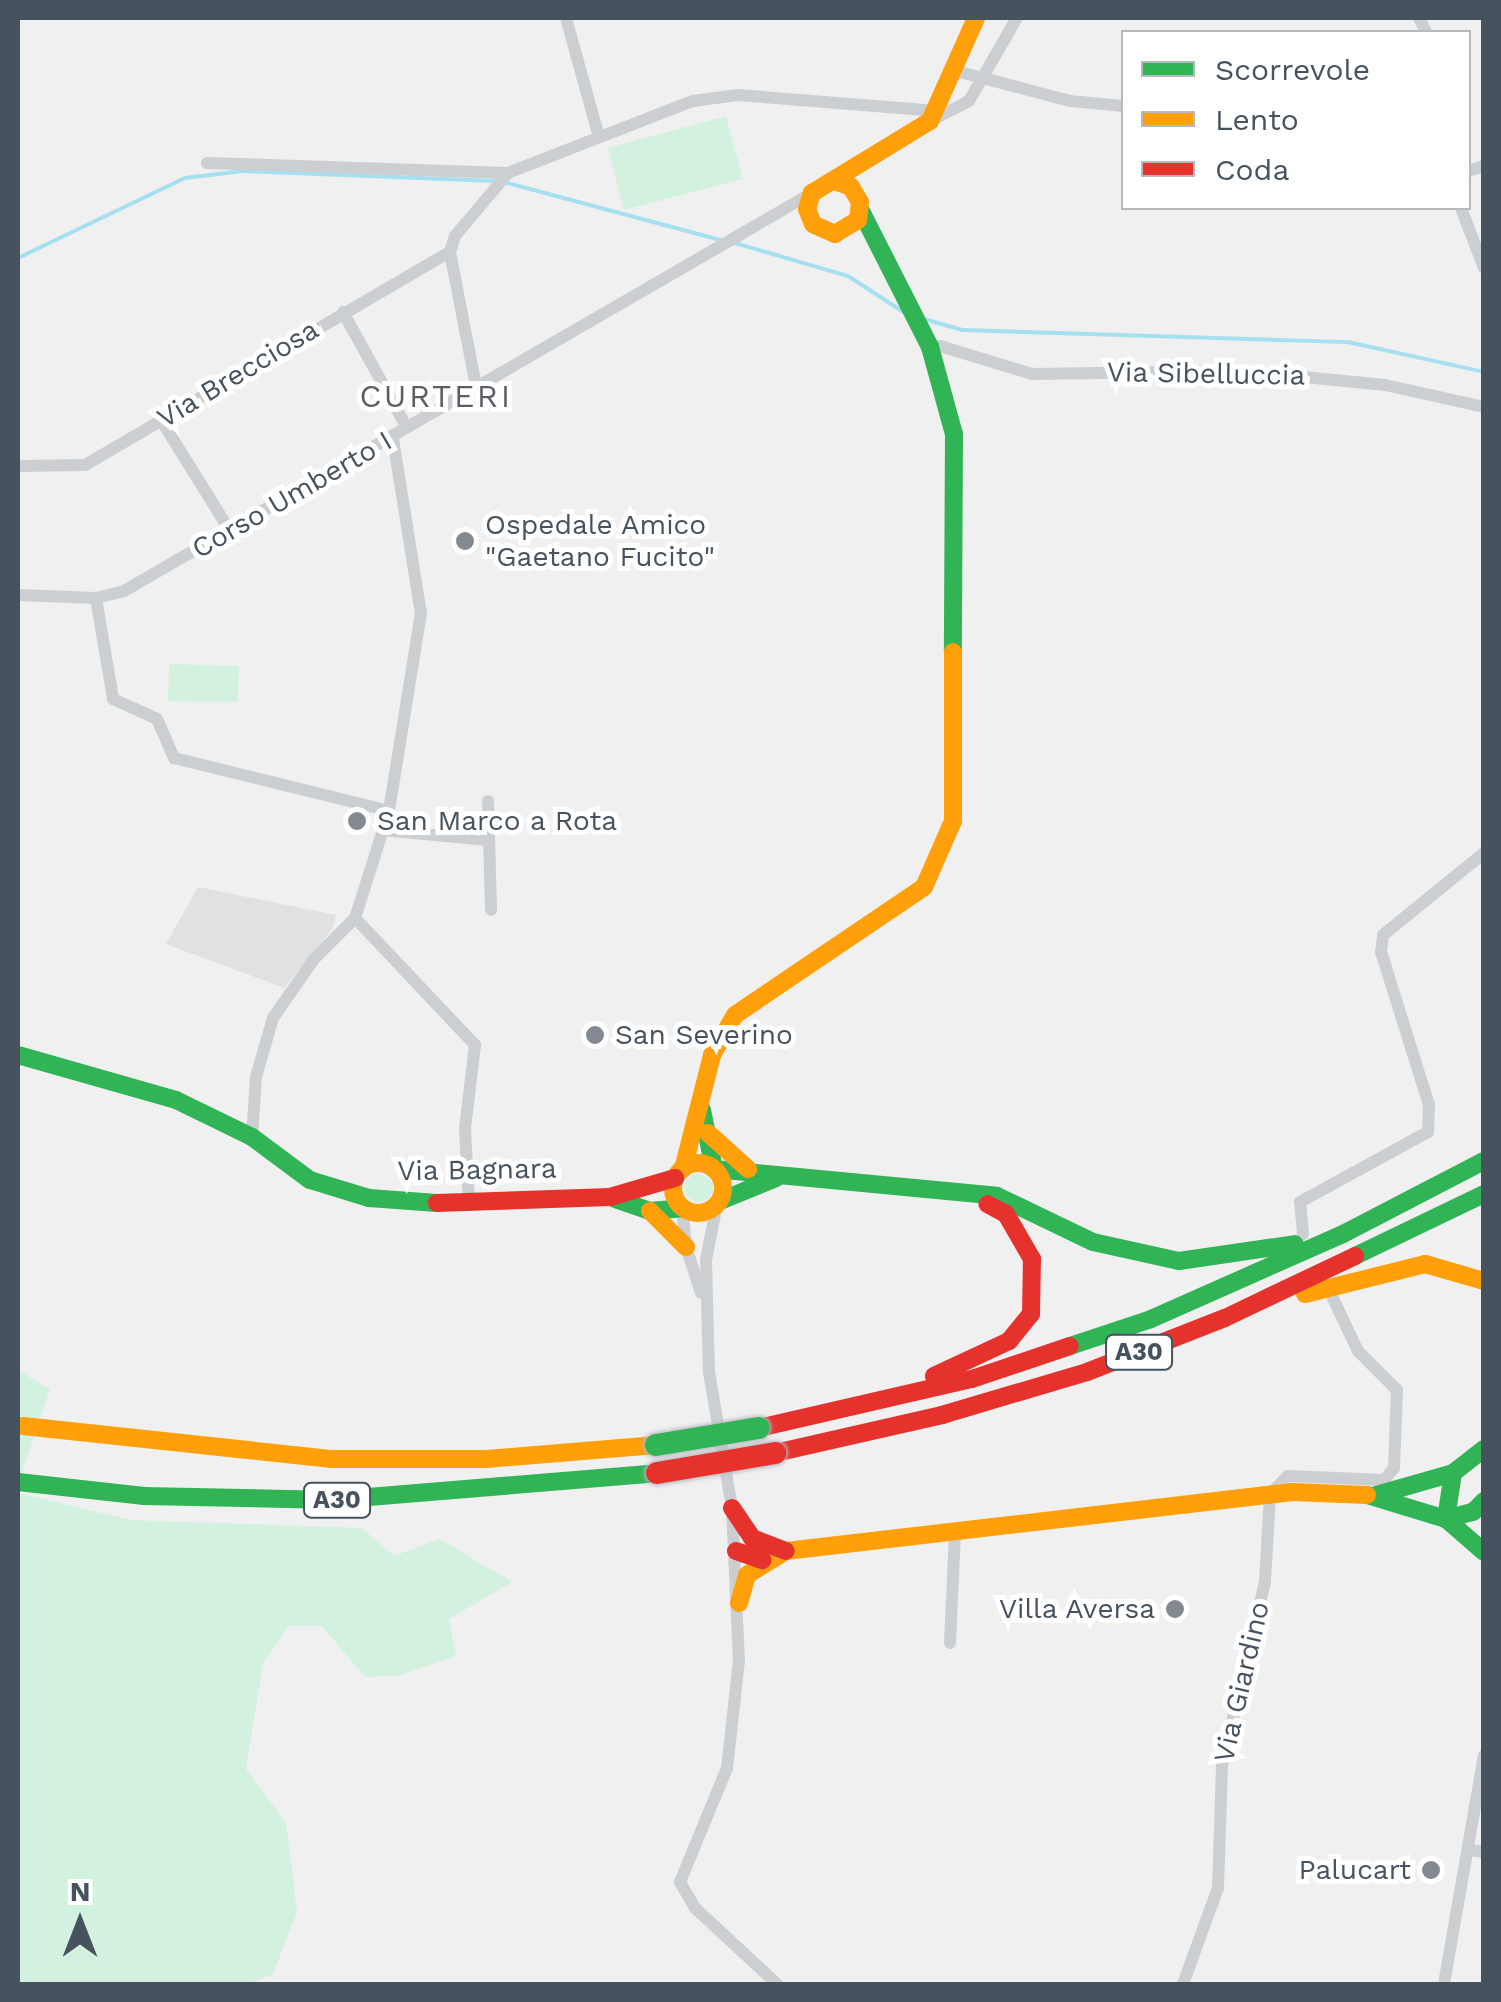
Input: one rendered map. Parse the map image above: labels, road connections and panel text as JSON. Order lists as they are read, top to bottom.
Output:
{
  "streets": {
    "main road": ["Via Bagnara", "A30"],
    "street": [
      "Via Brecciosa",
      "Via Sibelluccia",
      "Corso Umberto I",
      "Via Giardino"
    ]
  },
  "districts": ["CURTERI"],
  "places": [
    "Ospedale Amico \"Gaetano Fucito\"",
    "San Marco a Rota",
    "San Severino",
    "Villa Aversa",
    "Palucart"
  ],
  "legend": ["Scorrevole", "Lento", "Coda"],
  "north": "top"
}
